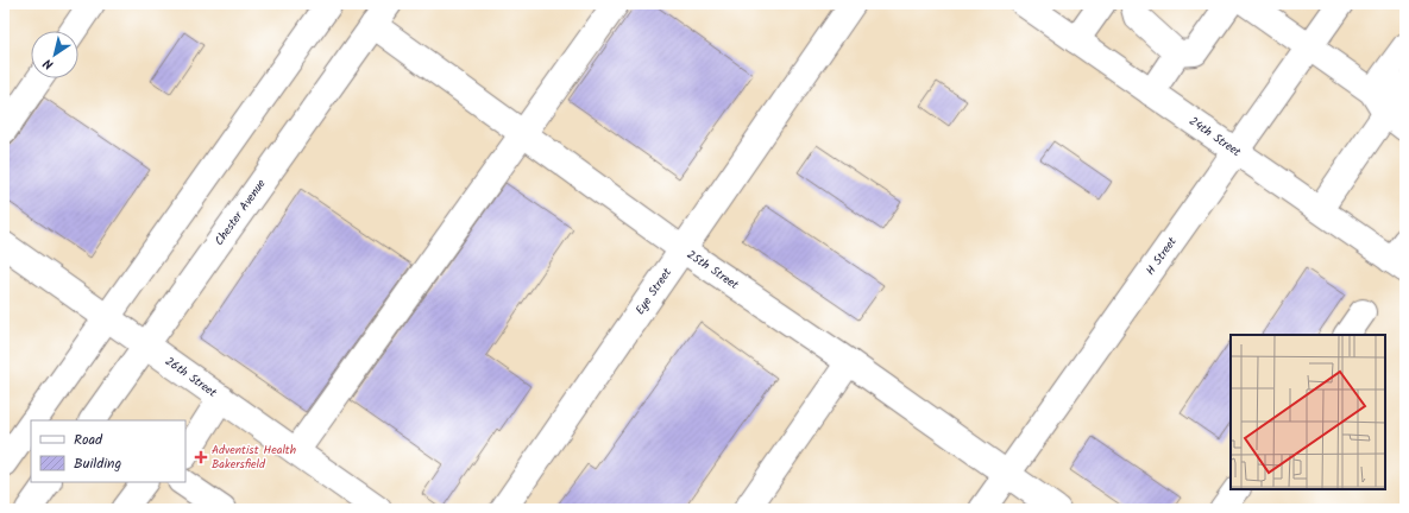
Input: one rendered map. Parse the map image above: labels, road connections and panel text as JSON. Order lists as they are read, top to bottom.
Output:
{
  "streets": {
    "street": [
      "24th Street",
      "Chester Avenue",
      "H Street",
      "25th Street",
      "Eye Street",
      "26th Street"
    ]
  },
  "crossings": [
    ["24th Street", "H Street"],
    ["Chester Avenue", "25th Street"],
    ["Chester Avenue", "26th Street"],
    ["H Street", "25th Street"],
    ["25th Street", "Eye Street"]
  ],
  "places": {
    "health": ["Adventist Health Bakersfield"]
  },
  "legend": ["Road", "Building"],
  "north": "bottom left"
}
